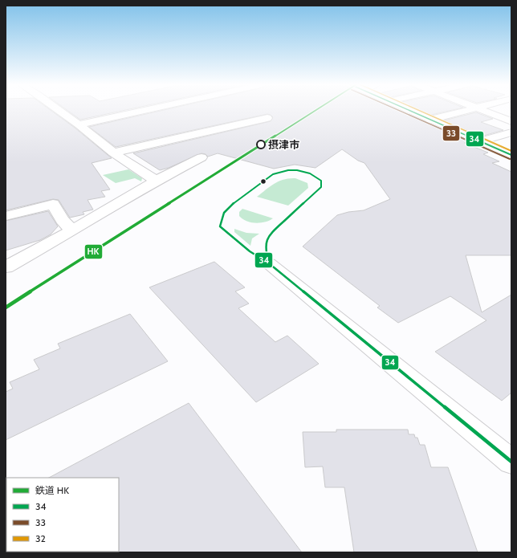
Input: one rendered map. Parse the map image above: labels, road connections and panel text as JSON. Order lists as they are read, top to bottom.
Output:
{
  "places": ["摂津市"],
  "lines": [
    "rail line HK",
    "transit line 34",
    "transit line 33",
    "transit line 32"
  ],
  "legend": [
    "鉄道 HK",
    "34",
    "33",
    "32"
  ]
}
